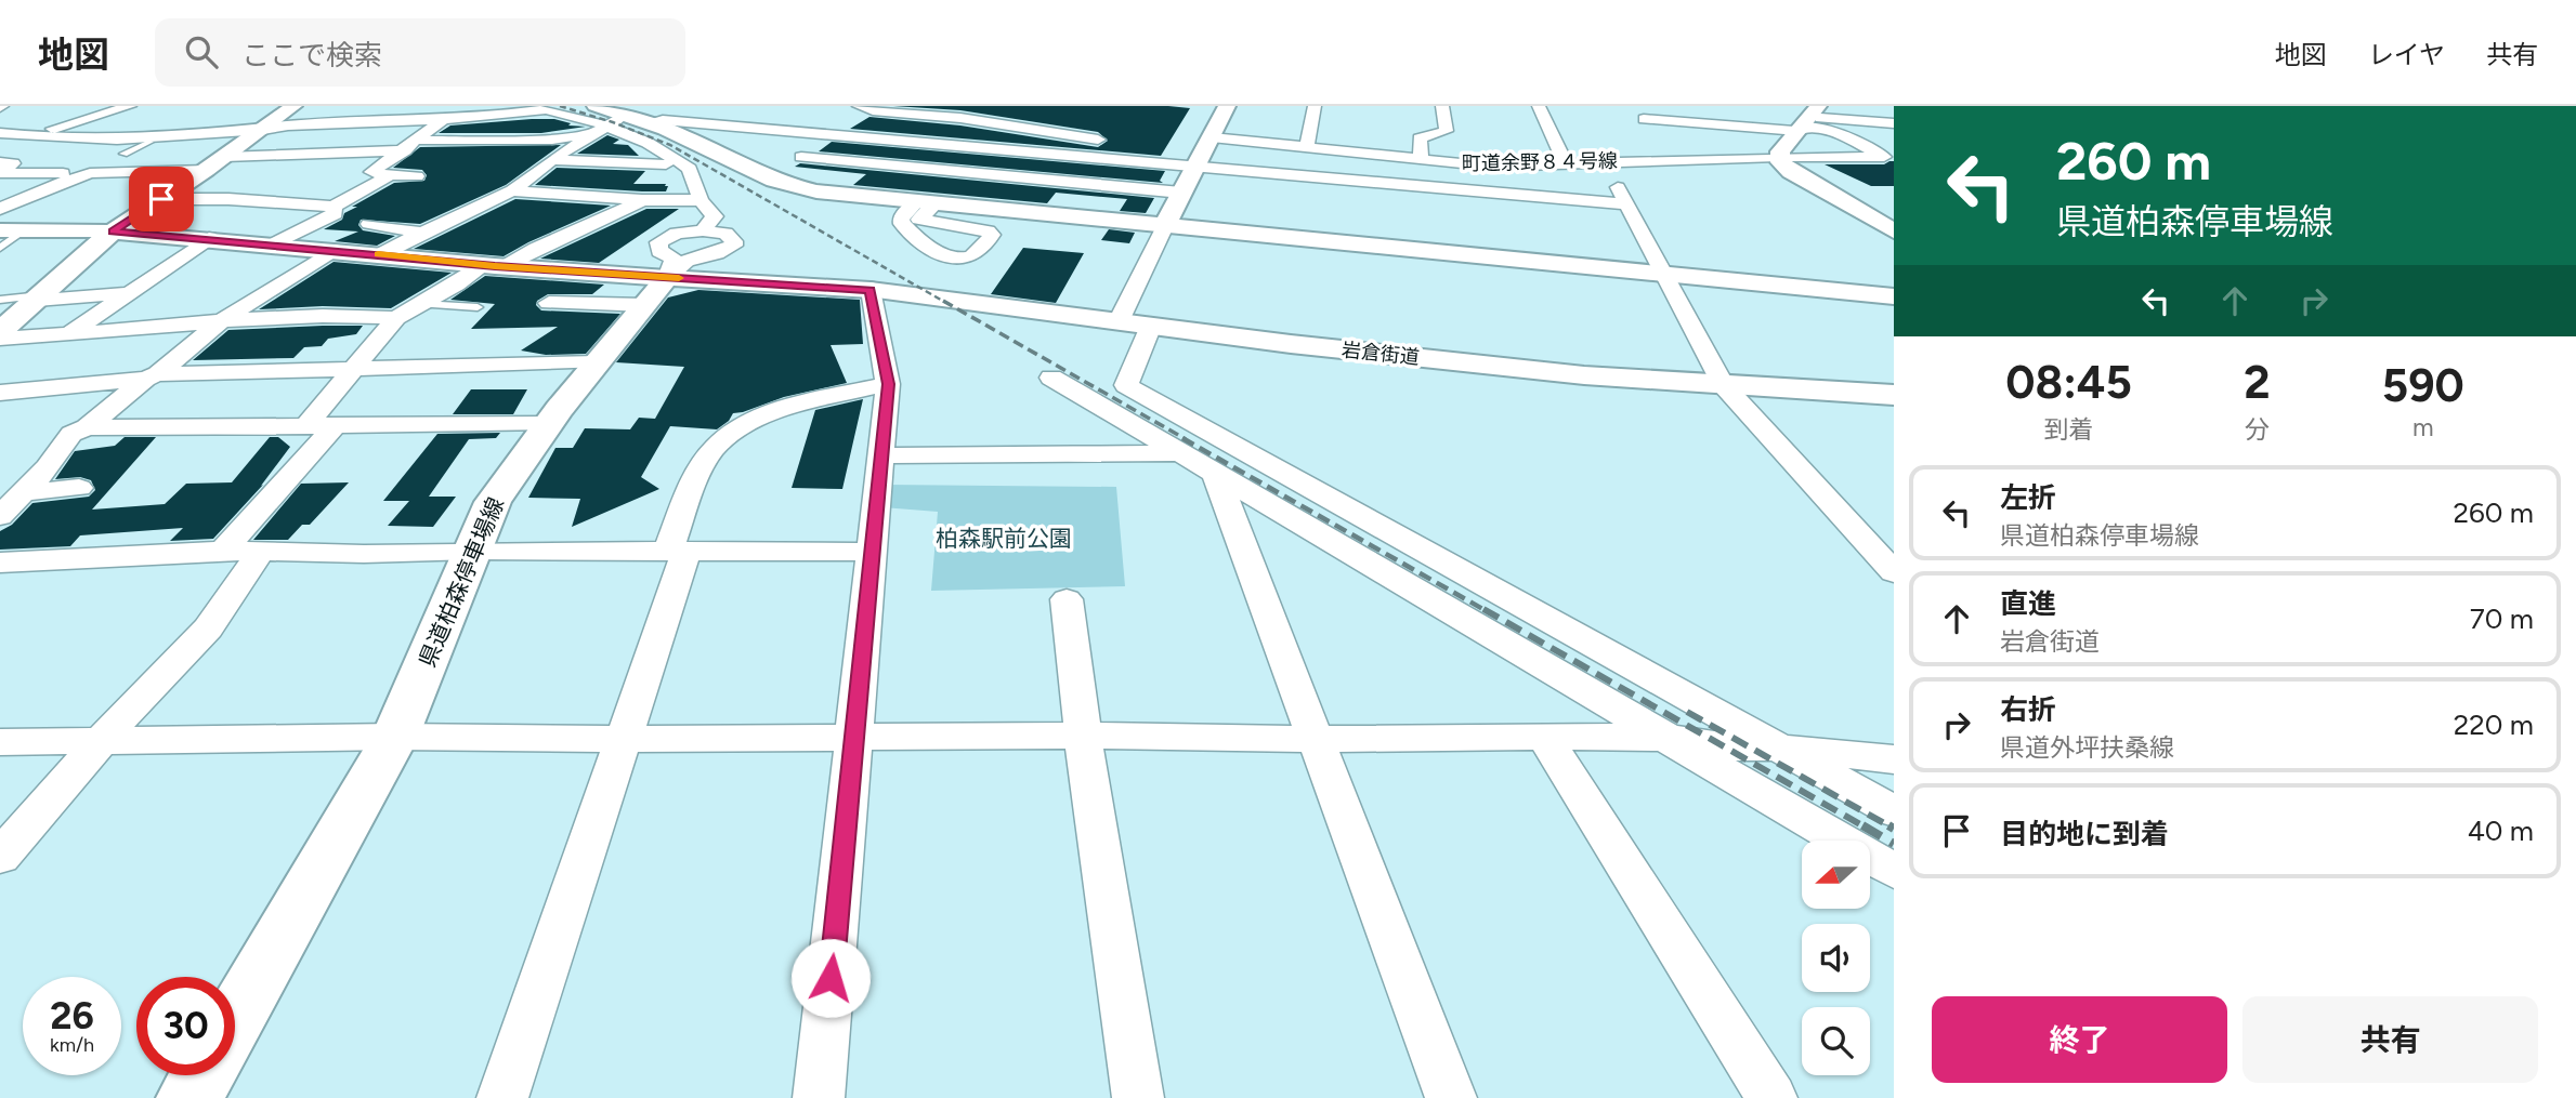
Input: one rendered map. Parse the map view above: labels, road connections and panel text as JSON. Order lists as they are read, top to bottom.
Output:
{
  "streets": {
    "street": ["町道余野８４号線", "岩倉街道", "県道柏森停車場線"]
  },
  "parks": ["柏森駅前公園"],
  "north": "left",
  "page": {
    "header": "地図",
    "search": "ここで検索",
    "nav": ["地図", "レイヤ", "共有"],
    "turn": ["260 m", "県道柏森停車場線"],
    "eta": [
      "08:45",
      "到着",
      "2",
      "分",
      "590",
      "m"
    ],
    "list": [
      {
        "name": "左折",
        "note": "県道柏森停車場線",
        "value": "260 m"
      },
      {
        "name": "直進",
        "note": "岩倉街道",
        "value": "70 m"
      },
      {
        "name": "右折",
        "note": "県道外坪扶桑線",
        "value": "220 m"
      },
      {
        "name": "目的地に到着",
        "value": "40 m"
      }
    ],
    "speed": "26 km/h",
    "limit": "30",
    "buttons": ["終了", "共有"]
  }
}
